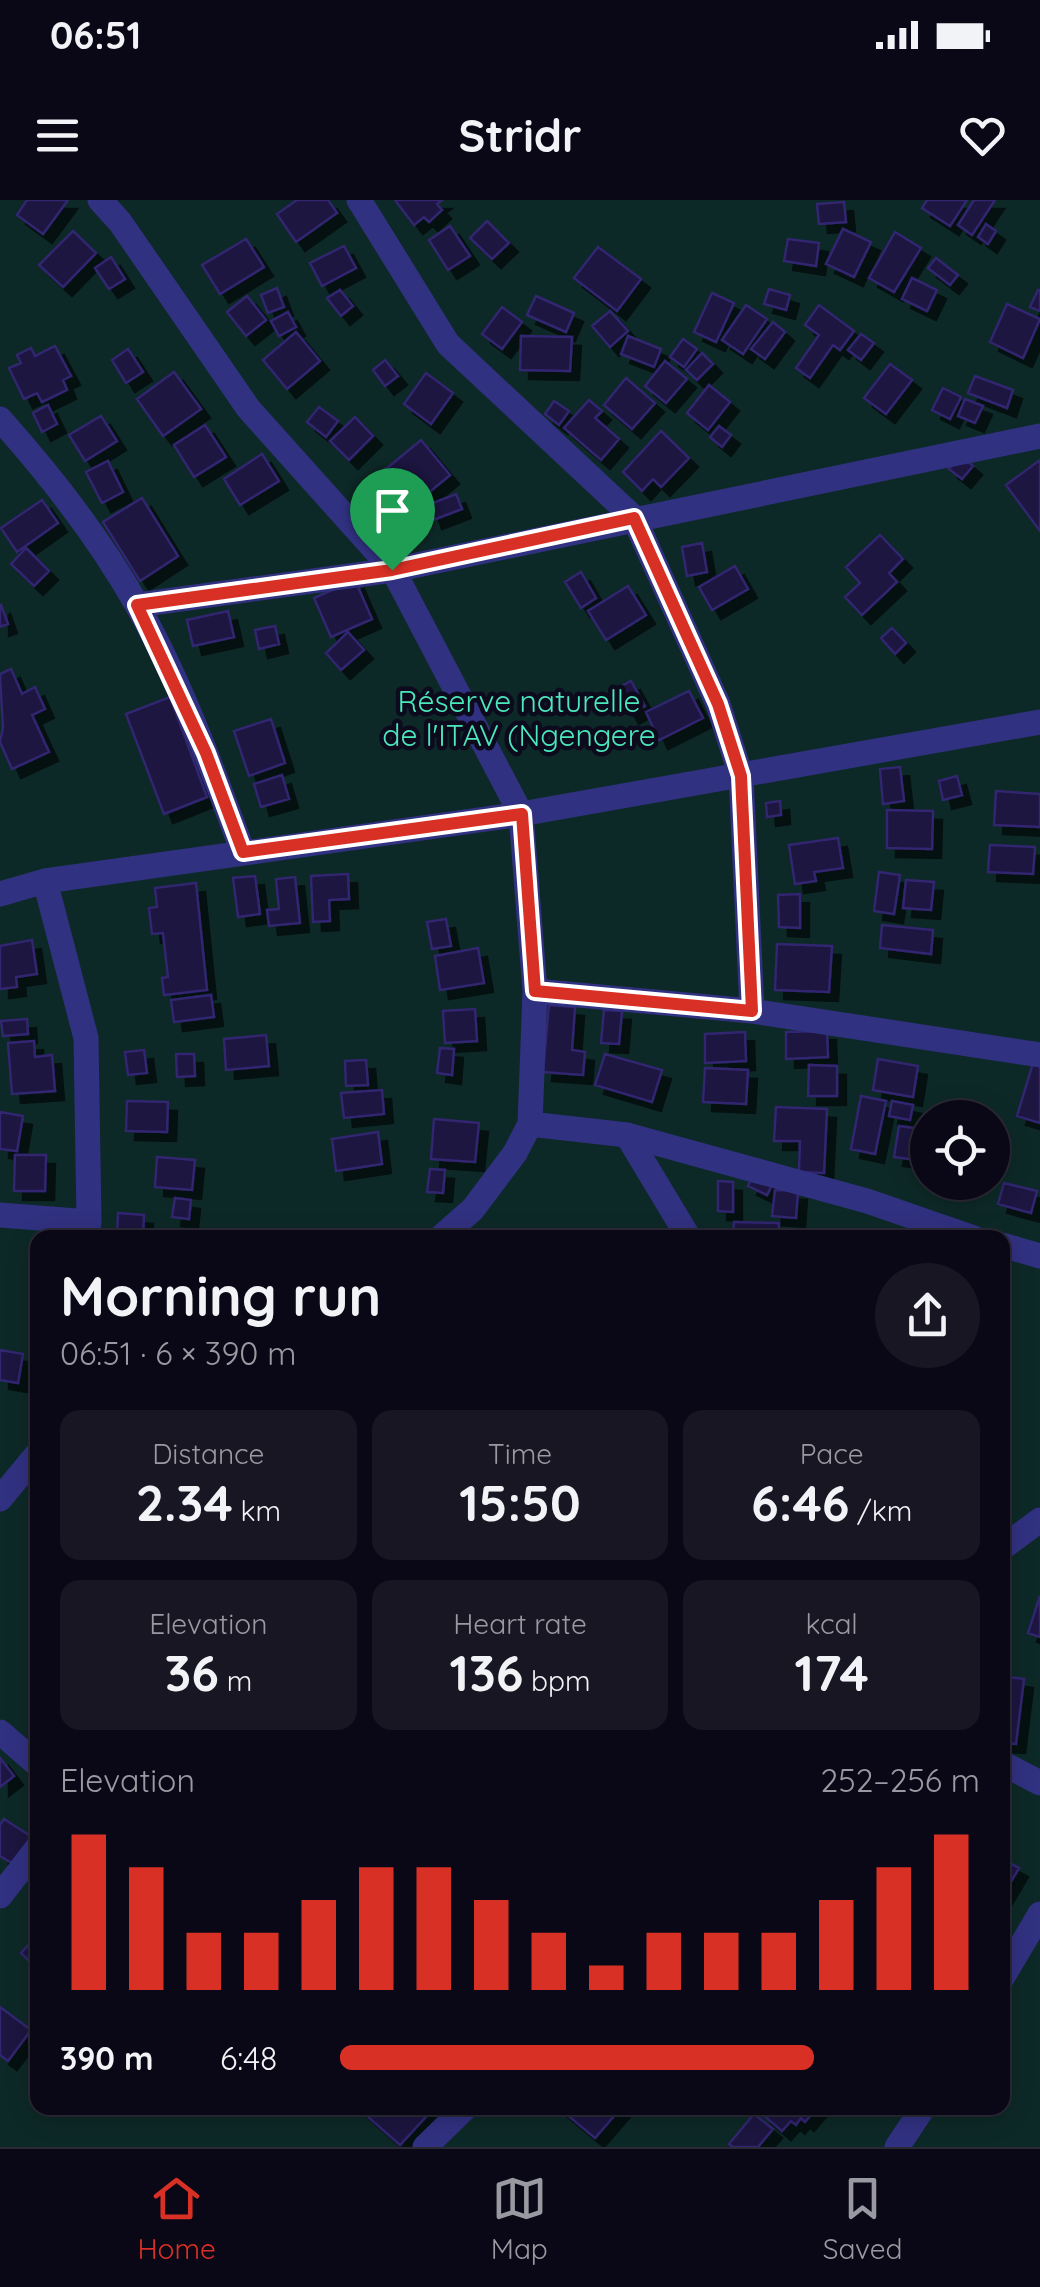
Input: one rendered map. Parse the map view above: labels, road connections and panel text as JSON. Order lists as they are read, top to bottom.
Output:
{
  "parks": ["Réserve naturelle de l'ITAV (Ngengere"],
  "page": {
    "status": "06:51",
    "header": "Stridr",
    "heading": ["Morning run", "06:51 · 6 × 390 m"],
    "stats": [
      ["Distance", "2.34 km"],
      ["Time", "15:50"],
      ["Pace", "6:46 /km"],
      ["Elevation", "36 m"],
      ["Heart rate", "136 bpm"],
      ["kcal", "174"]
    ],
    "chart": ["Elevation", "252–256 m"],
    "list": [
      {
        "name": "390 m",
        "note": "6:48"
      }
    ],
    "tabs": ["Home", "Map", "Saved"]
  }
}
